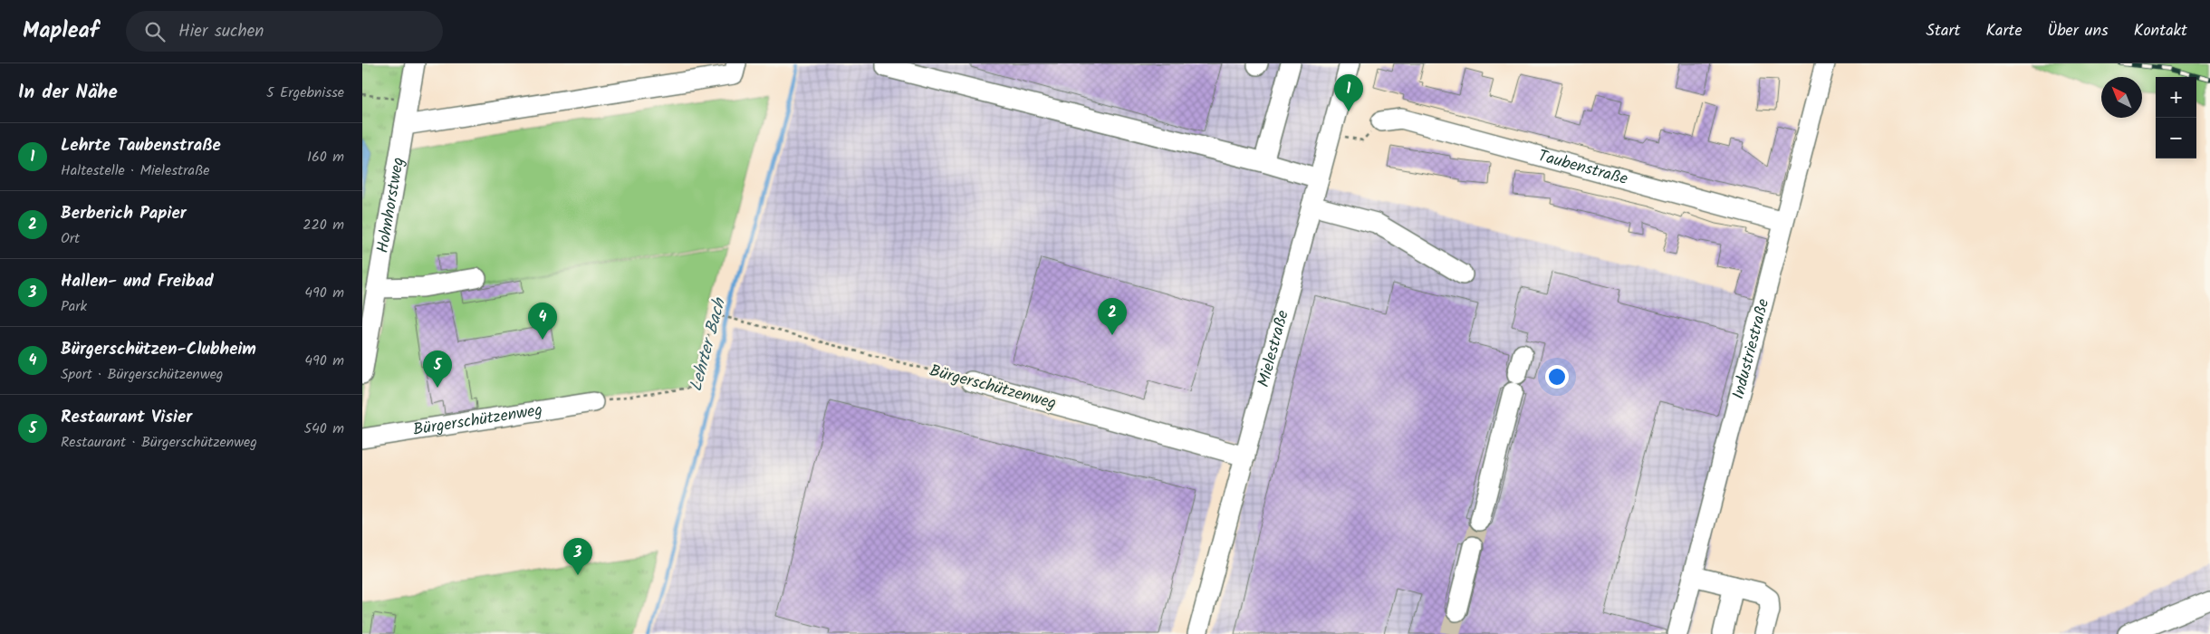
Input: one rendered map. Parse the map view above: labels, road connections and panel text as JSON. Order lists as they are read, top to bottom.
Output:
{
  "streets": {
    "street": [
      "Taubenstraße",
      "Hohnhorstweg",
      "Mielestraße",
      "Industriestraße",
      "Bürgerschützenweg"
    ]
  },
  "crossings": [
    ["Taubenstraße", "Industriestraße"],
    ["Mielestraße", "Bürgerschützenweg"]
  ],
  "water": ["Lehrter Bach"],
  "north": "top left",
  "page": {
    "header": "Mapleaf",
    "search": "Hier suchen",
    "nav": [
      "Start",
      "Karte",
      "Über uns",
      "Kontakt"
    ],
    "heading": ["In der Nähe", "5 Ergebnisse"],
    "pins": [
      "1",
      "2",
      "4",
      "5",
      "3"
    ],
    "map_buttons": ["+", "−"],
    "list": [
      {
        "mark": "1",
        "name": "Lehrte Taubenstraße",
        "note": "Haltestelle · Mielestraße",
        "value": "160 m"
      },
      {
        "mark": "2",
        "name": "Berberich Papier",
        "note": "Ort",
        "value": "220 m"
      },
      {
        "mark": "3",
        "name": "Hallen- und Freibad",
        "note": "Park",
        "value": "490 m"
      },
      {
        "mark": "4",
        "name": "Bürgerschützen-Clubheim",
        "note": "Sport · Bürgerschützenweg",
        "value": "490 m"
      },
      {
        "mark": "5",
        "name": "Restaurant Visier",
        "note": "Restaurant · Bürgerschützenweg",
        "value": "540 m"
      }
    ]
  }
}
